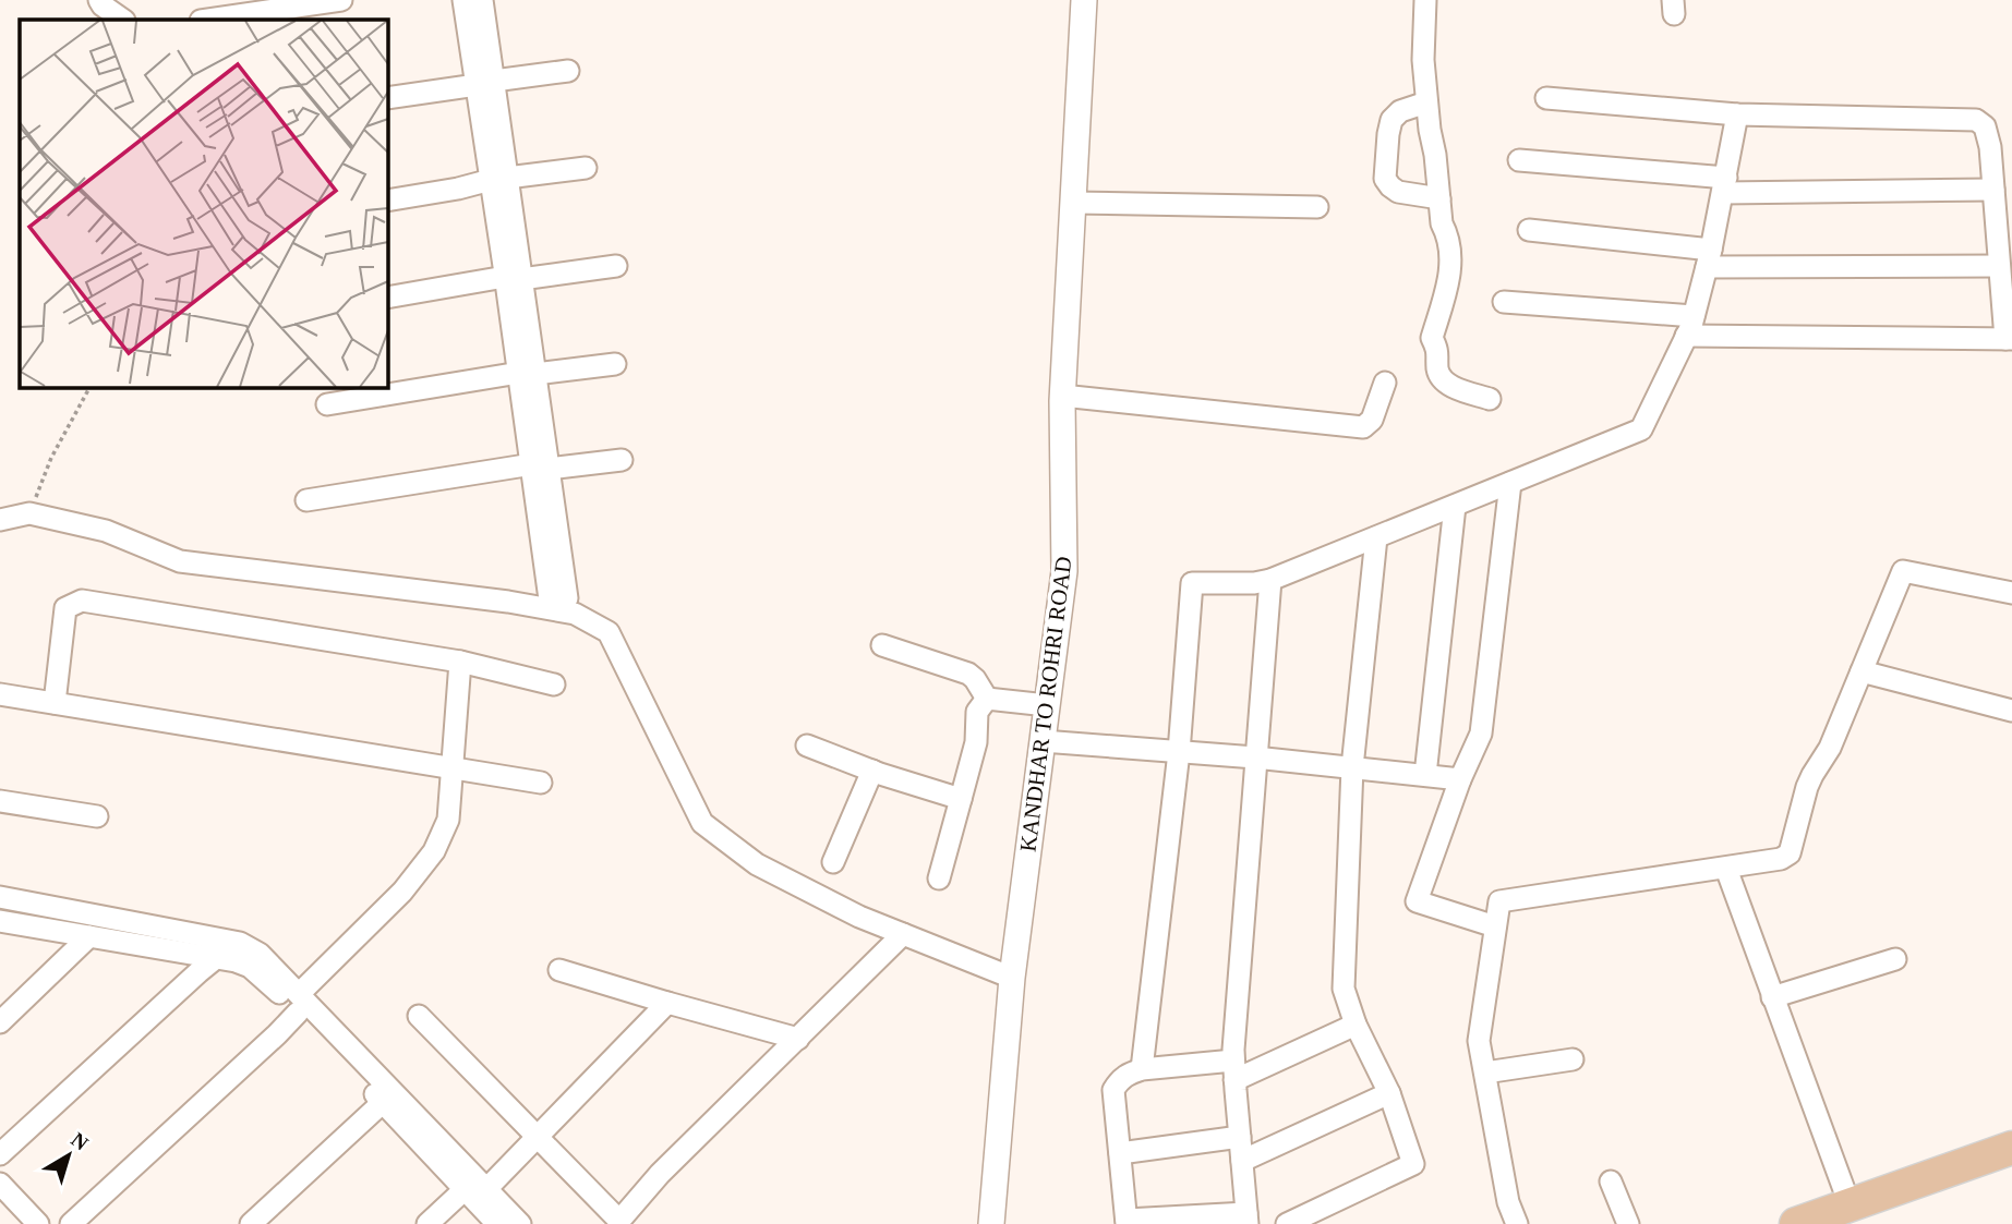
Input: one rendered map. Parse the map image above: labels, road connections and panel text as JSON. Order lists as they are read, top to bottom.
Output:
{
  "streets": {
    "street": ["KANDHAR TO ROHRI ROAD"]
  },
  "north": "top right"
}
